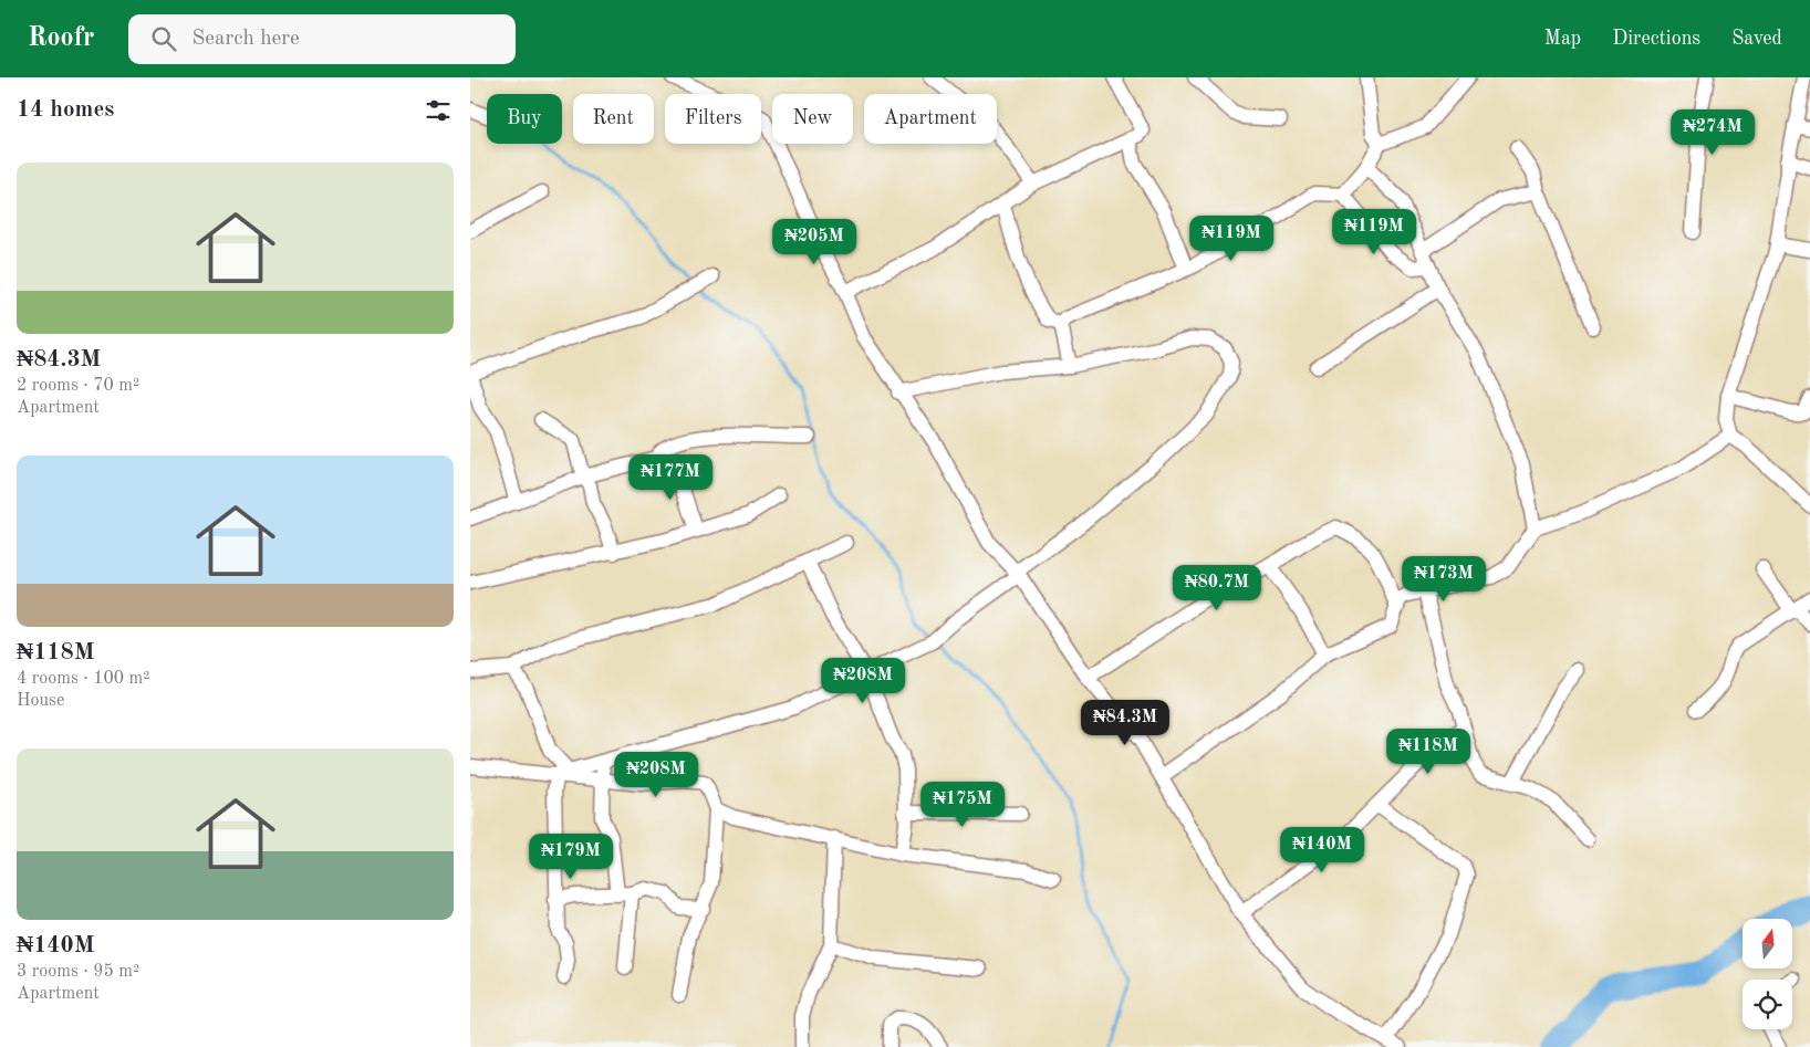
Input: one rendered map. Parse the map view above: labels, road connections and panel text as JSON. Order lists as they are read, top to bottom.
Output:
{
  "north": "top",
  "page": {
    "header": "Roofr",
    "search": "Search here",
    "nav": ["Map", "Directions", "Saved"],
    "heading": "14 homes",
    "chip": [
      "Buy",
      "Rent",
      "Filters",
      "New",
      "Apartment"
    ],
    "price": [
      "₦274M",
      "₦119M",
      "₦119M",
      "₦205M",
      "₦177M",
      "₦173M",
      "₦80.7M",
      "₦208M",
      "₦84.3M",
      "₦118M",
      "₦208M",
      "₦175M",
      "₦140M",
      "₦179M"
    ],
    "list": [
      {
        "name": "₦84.3M",
        "note": "2 rooms · 70 m² · Apartment"
      },
      {
        "name": "₦118M",
        "note": "4 rooms · 100 m² · House"
      },
      {
        "name": "₦140M",
        "note": "3 rooms · 95 m² · Apartment"
      }
    ]
  }
}
